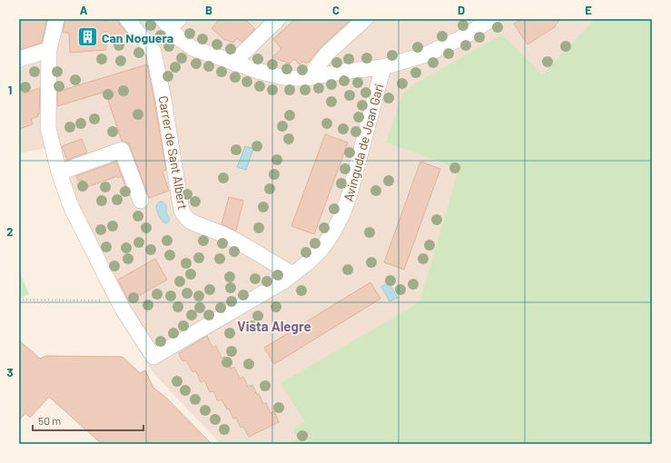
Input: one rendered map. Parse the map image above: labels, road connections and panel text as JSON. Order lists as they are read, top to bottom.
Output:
{
  "streets": {
    "street": ["Avinguda de Joan Garí", "Carrer de Sant Albert"]
  },
  "crossings": [
    ["Avinguda de Joan Garí", "Carrer de Sant Albert"]
  ],
  "districts": ["Vista Alegre"],
  "places": {
    "building": ["Can Noguera"]
  },
  "scale_bar": "50 m",
  "grid": {
    "columns": [
      "A",
      "B",
      "C",
      "D",
      "E"
    ],
    "rows": ["1", "2", "3"]
  }
}
